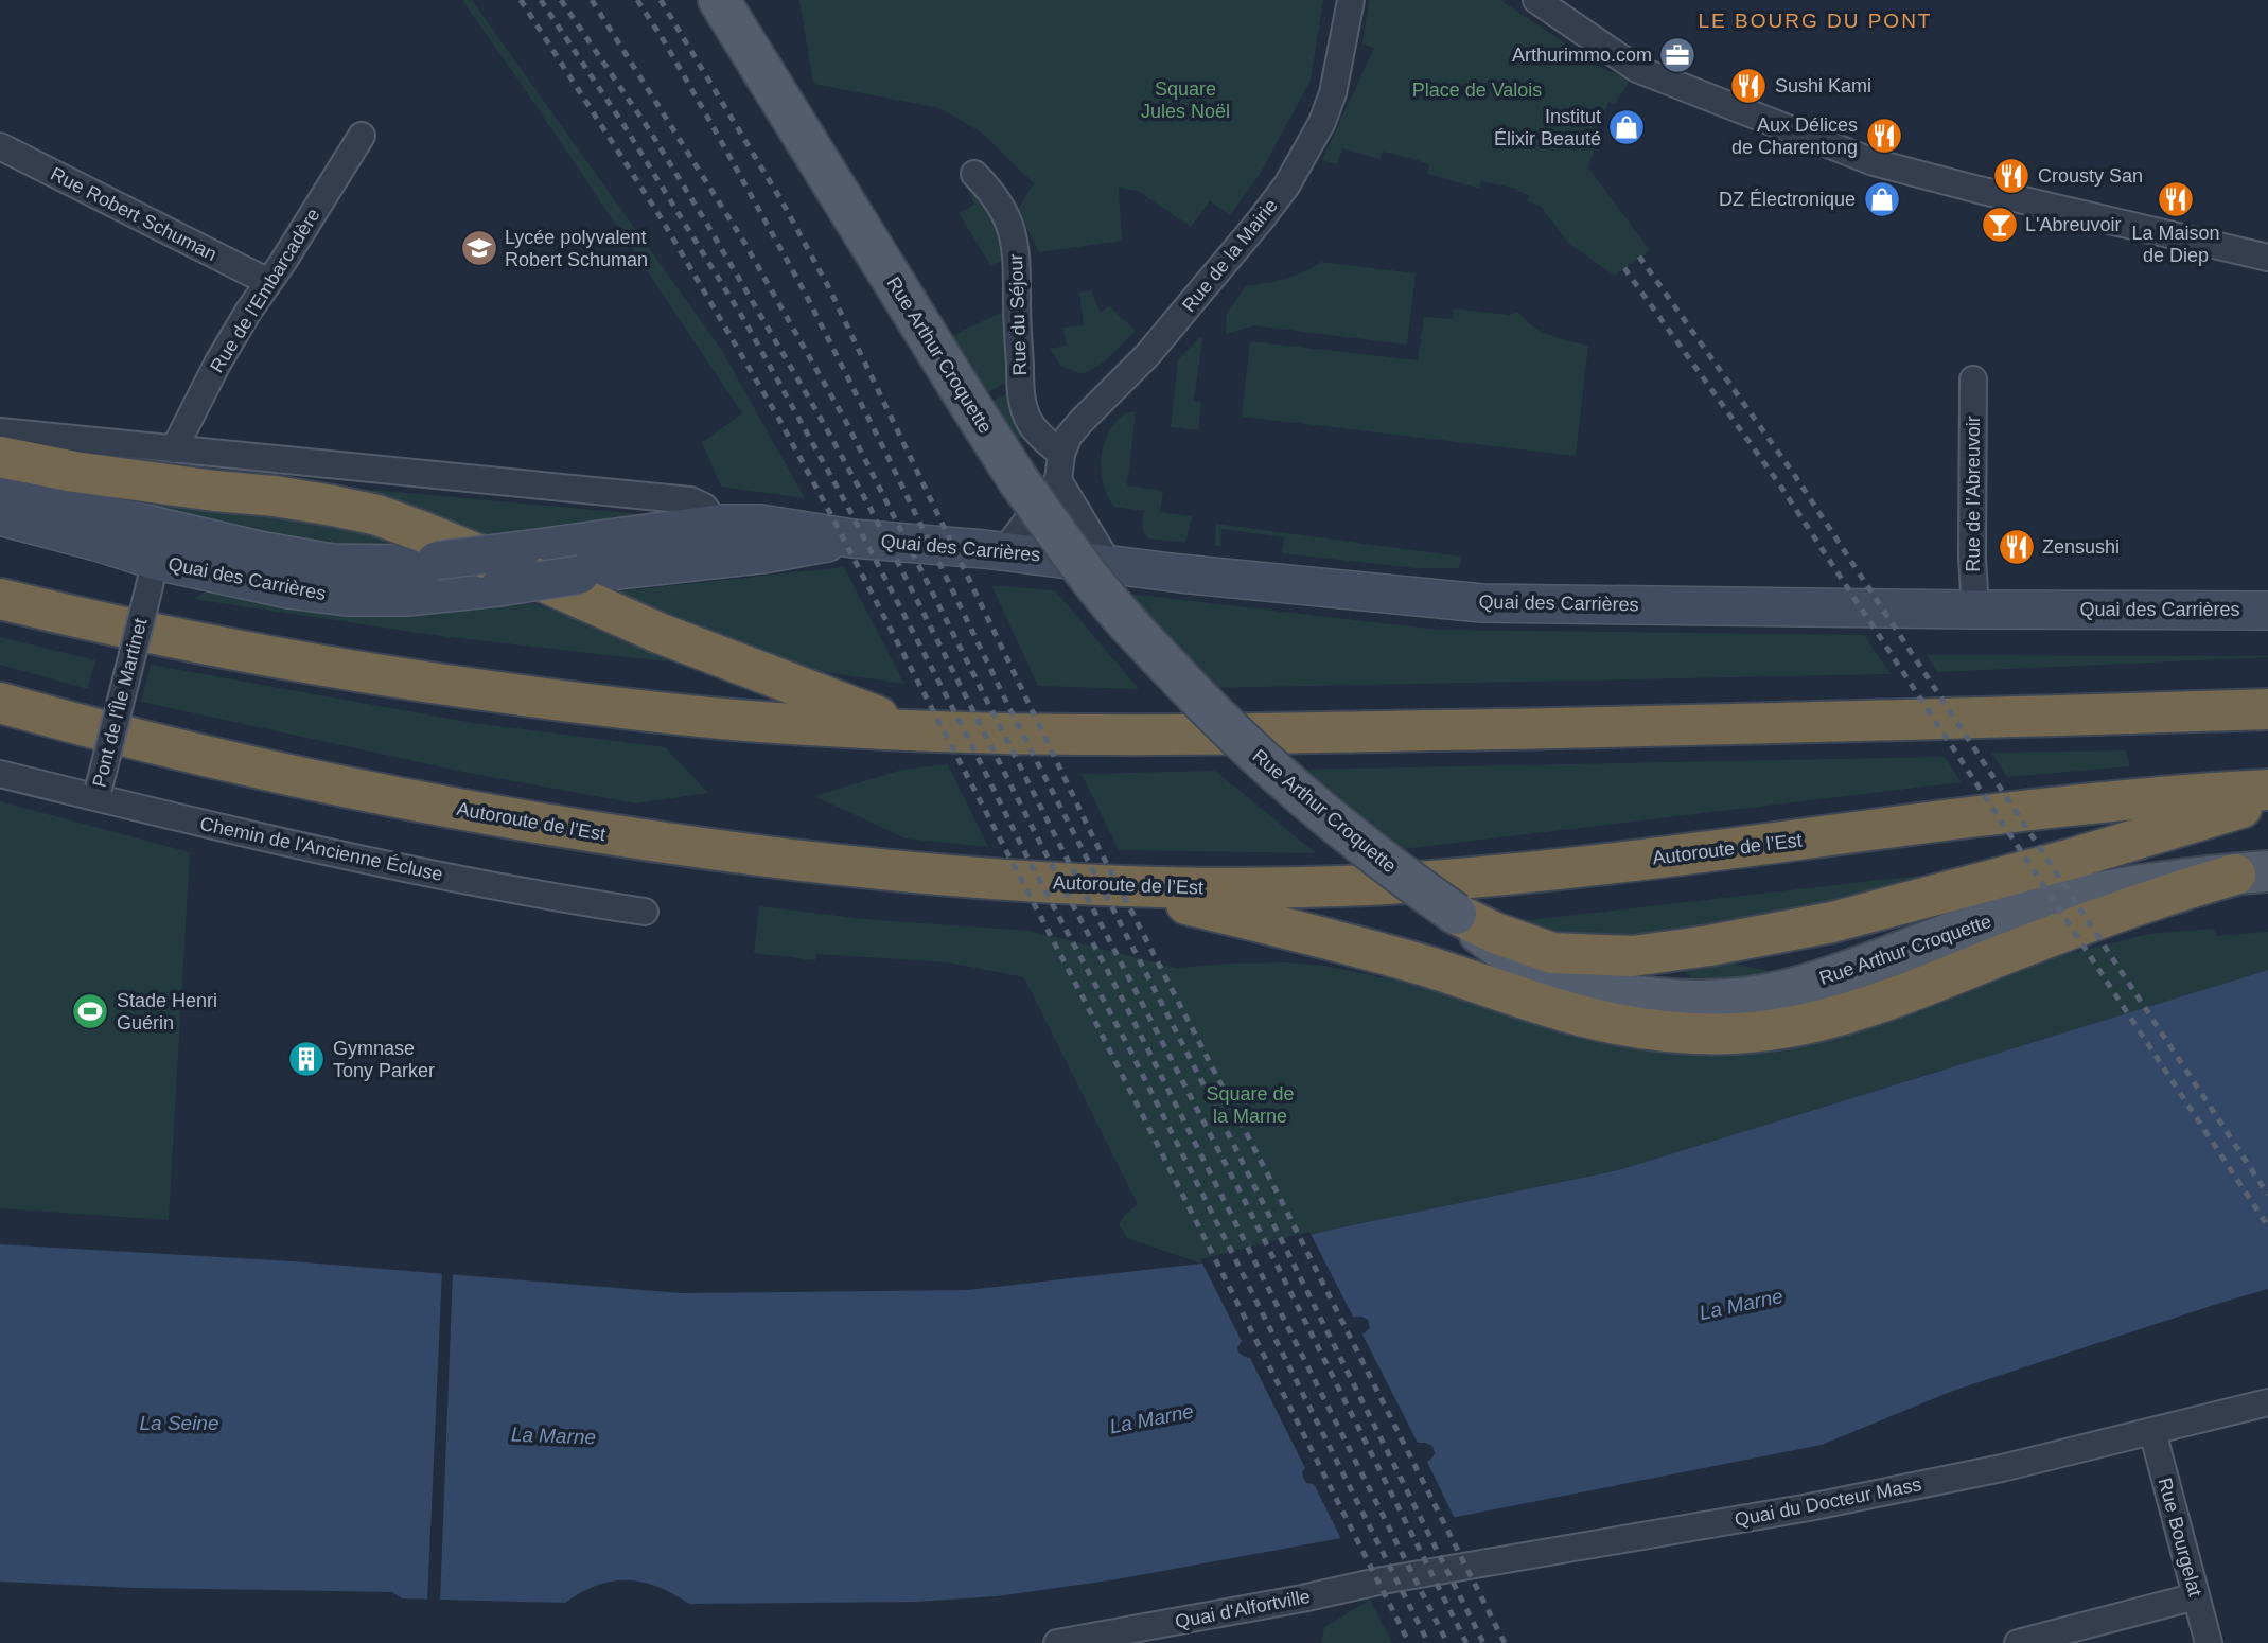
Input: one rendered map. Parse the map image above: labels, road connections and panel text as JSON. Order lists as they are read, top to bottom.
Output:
{
  "streets": {
    "highway": ["Autoroute de l’Est"],
    "main road": ["Rue Arthur Croquette", "Quai des Carrières"],
    "street": [
      "Rue Robert Schuman",
      "Rue de la Mairie",
      "Rue de l'Embarcadère",
      "Rue du Séjour",
      "Rue de l'Abreuvoir",
      "Pont de l'Île Martinet",
      "Chemin de l'Ancienne Écluse",
      "Quai du Docteur Mass",
      "Rue Bourgelat",
      "Quai d'Alfortville"
    ]
  },
  "crossings": [
    ["Rue Robert Schuman", "Rue de l'Embarcadère"],
    ["Rue de la Mairie", "Rue du Séjour"],
    ["Rue de la Mairie", "Rue Arthur Croquette"],
    ["Rue de l'Abreuvoir", "Quai des Carrières"],
    ["Quai des Carrières", "Pont de l'Île Martinet"],
    ["Pont de l'Île Martinet", "Chemin de l'Ancienne Écluse"],
    ["Quai du Docteur Mass", "Rue Bourgelat"],
    ["Quai du Docteur Mass", "Quai d'Alfortville"]
  ],
  "districts": ["LE BOURG DU PONT"],
  "water": ["La Marne", "La Seine"],
  "parks": ["Square Jules Noël", "Place de Valois", "Square de la Marne"],
  "places": {
    "office": ["Arthurimmo.com"],
    "restaurant": [
      "Sushi Kami",
      "Aux Délices de Charentong",
      "Crousty San",
      "La Maison de Diep",
      "Zensushi"
    ],
    "shop": ["Institut Élixir Beauté", "DZ Électronique"],
    "bar": ["L'Abreuvoir"],
    "school or university": ["Lycée polyvalent Robert Schuman"],
    "sports": ["Stade Henri Guérin"],
    "building": ["Gymnase Tony Parker"]
  }
}
